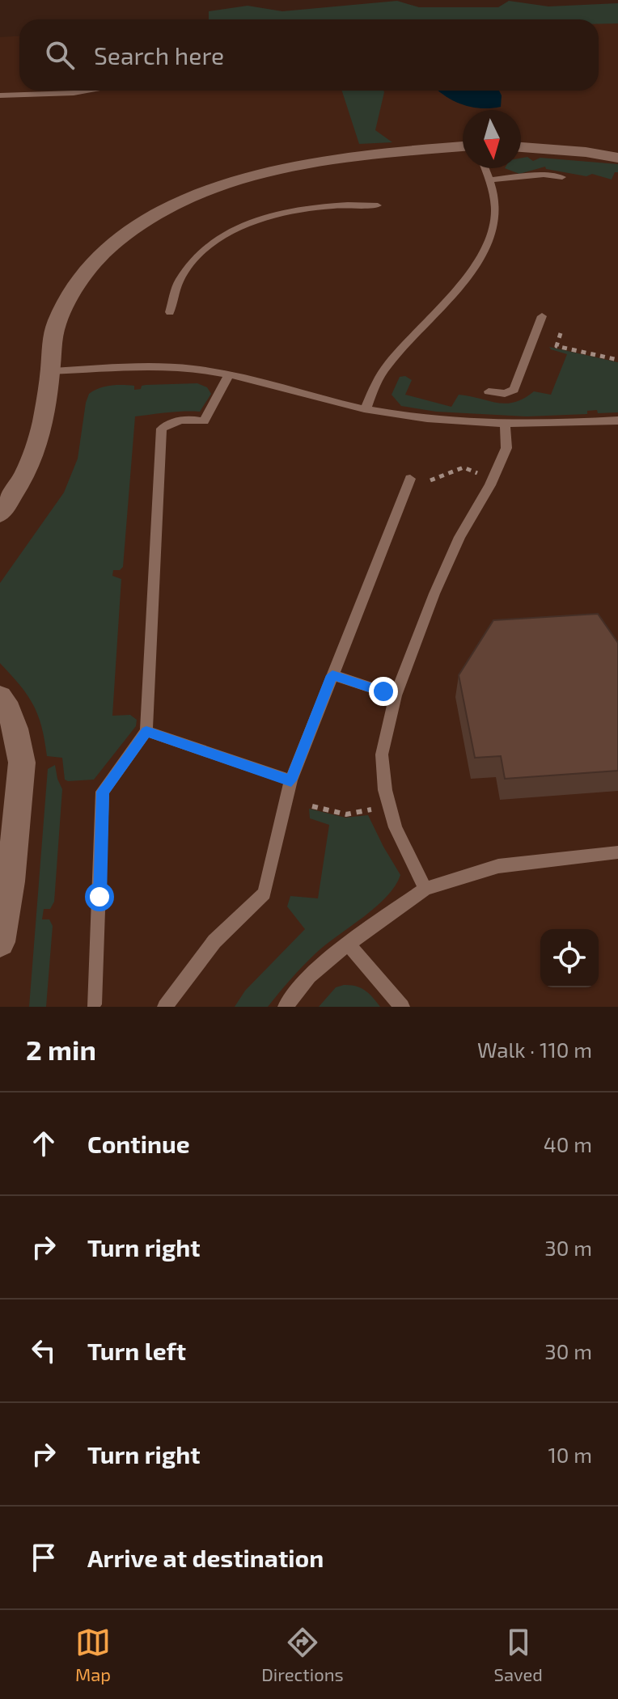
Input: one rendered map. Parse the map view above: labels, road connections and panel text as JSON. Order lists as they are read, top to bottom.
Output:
{
  "north": "bottom",
  "page": {
    "search": "Search here",
    "heading": ["2 min", "Walk · 110 m"],
    "list": [
      ["Continue", "40 m"],
      ["Turn right", "30 m"],
      ["Turn left", "30 m"],
      ["Turn right", "10 m"],
      "Arrive at destination"
    ],
    "nav": ["Map", "Directions", "Saved"]
  }
}
